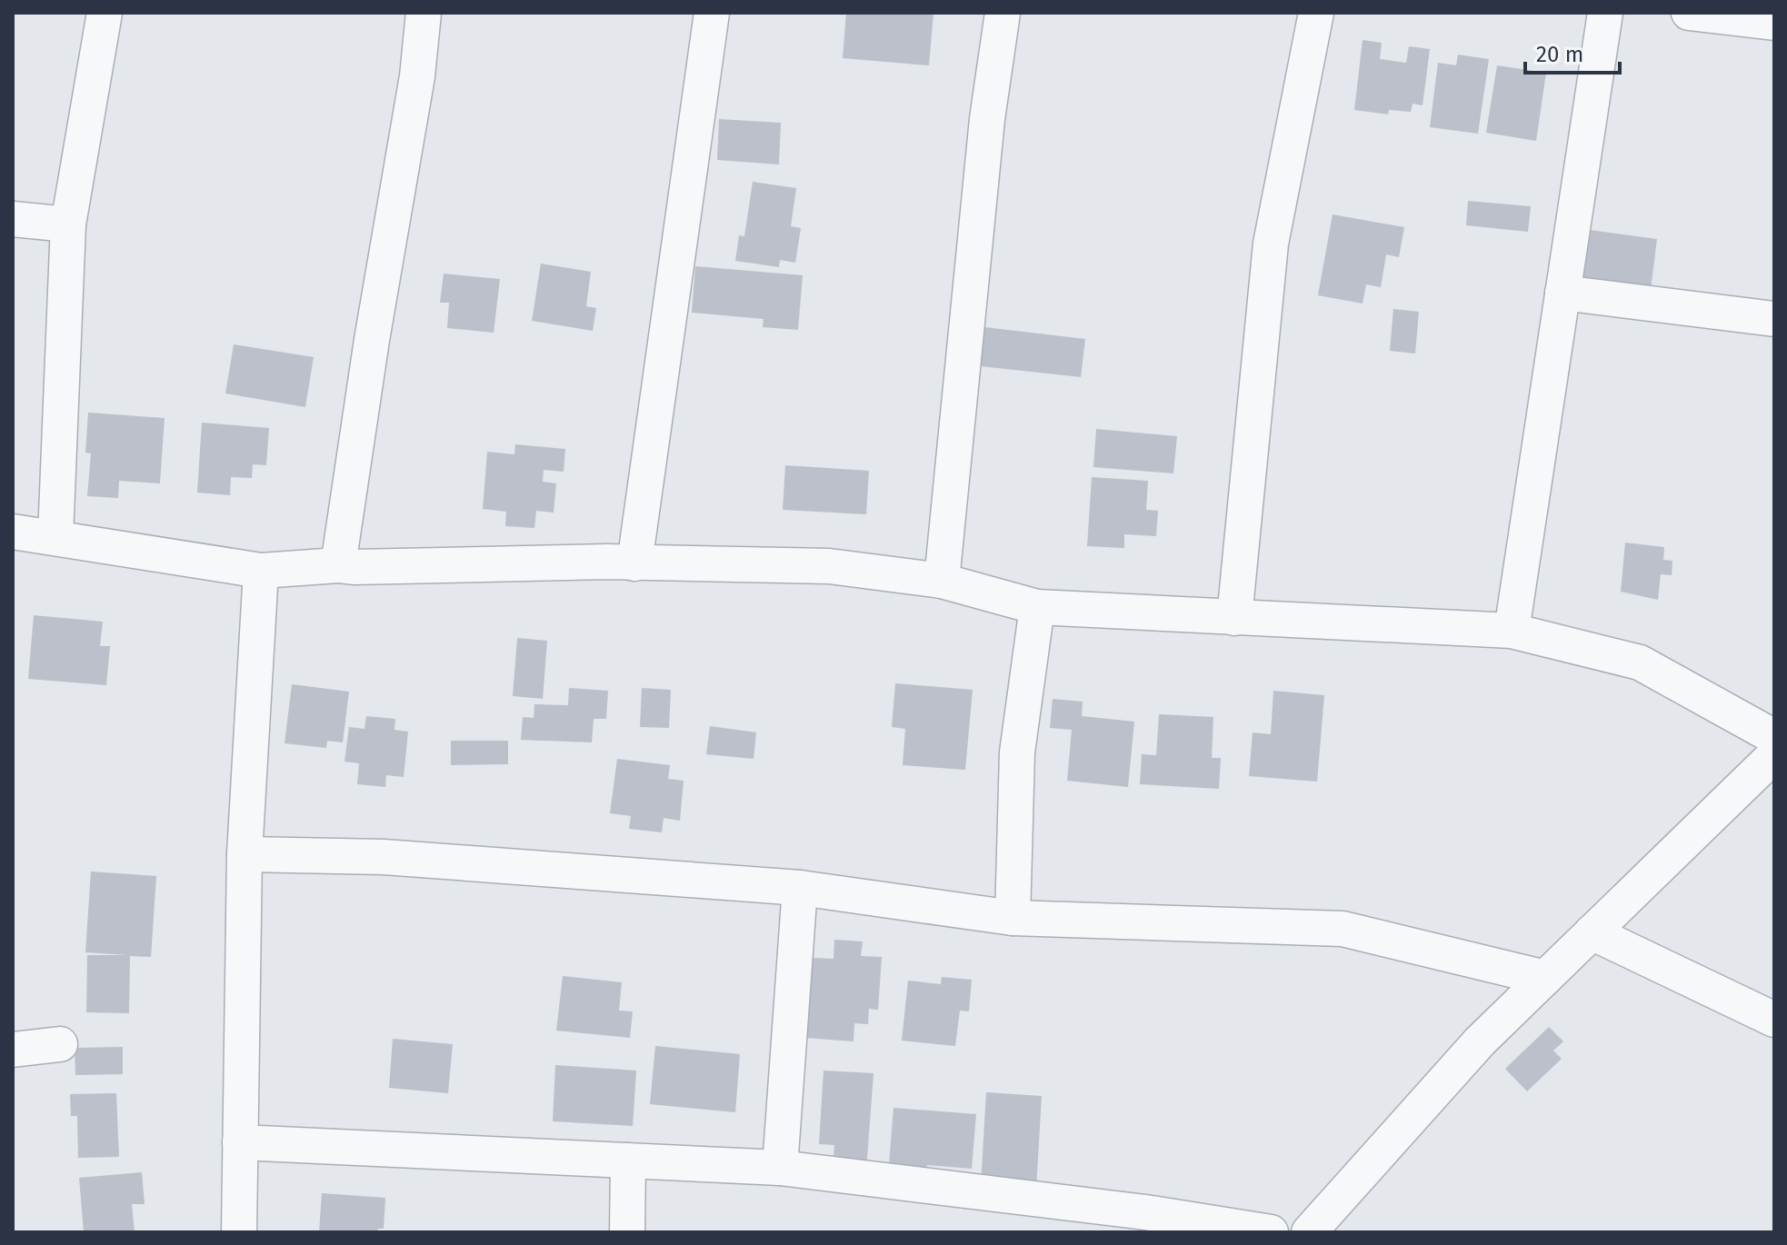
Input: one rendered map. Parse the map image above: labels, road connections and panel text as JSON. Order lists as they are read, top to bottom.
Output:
{
  "scale_bar": "20 m"
}
